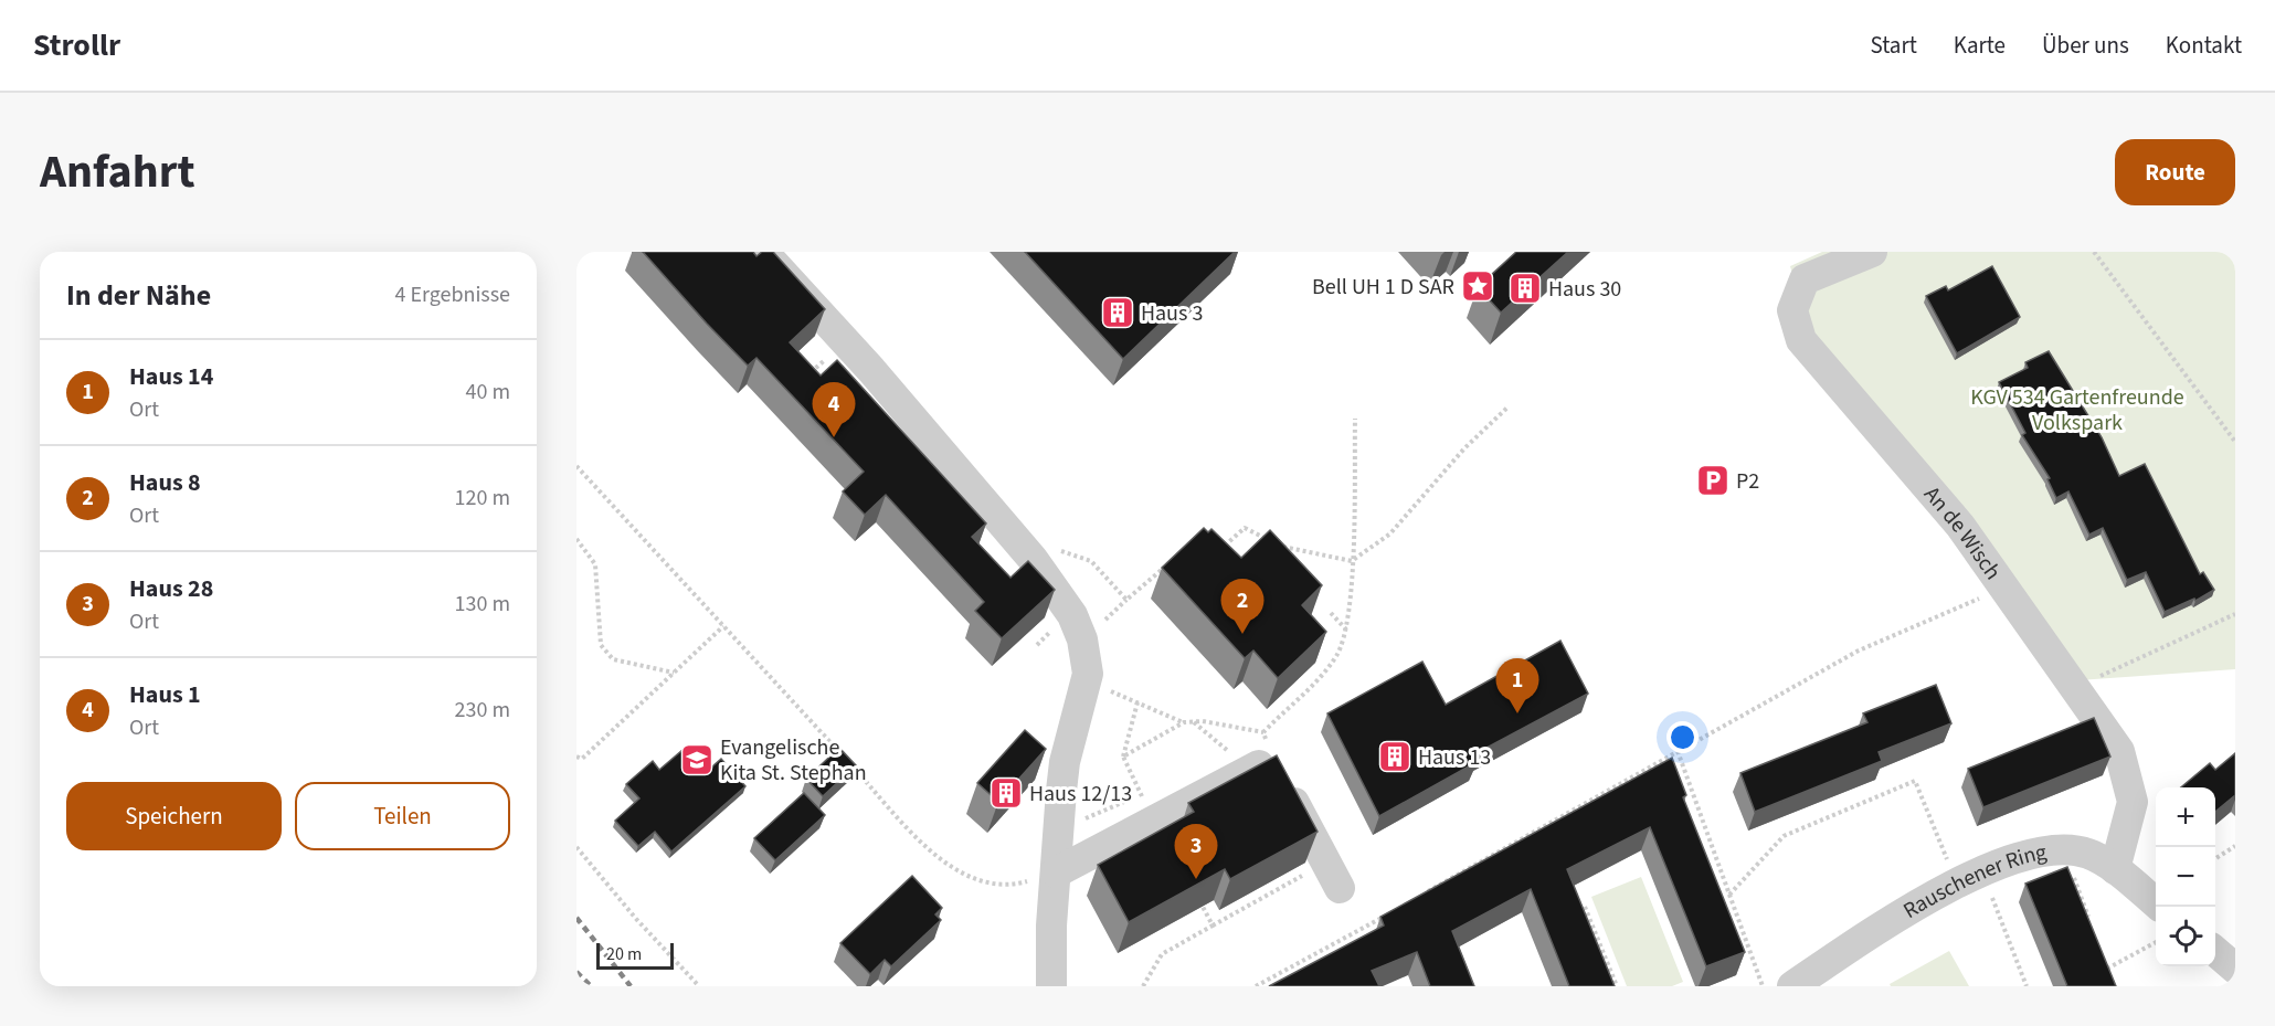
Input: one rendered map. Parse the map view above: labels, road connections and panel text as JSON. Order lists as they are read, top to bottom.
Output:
{
  "streets": {
    "street": ["An de Wisch", "Rauschener Ring"]
  },
  "crossings": [
    ["An de Wisch", "Rauschener Ring"]
  ],
  "parks": ["KGV 534 Gartenfreunde Volkspark"],
  "places": {
    "place": ["Bell UH 1 D SAR"],
    "building": [
      "Haus 30",
      "Haus 3",
      "Haus 13",
      "Haus 12/13"
    ],
    "parking": ["P2"],
    "school or university": ["Evangelische Kita St. Stephan"]
  },
  "scale_bar": "20 m",
  "page": {
    "header": "Strollr",
    "nav": [
      "Start",
      "Karte",
      "Über uns",
      "Kontakt"
    ],
    "title": "Anfahrt",
    "buttons": [
      "Route",
      ["Speichern", "Teilen"]
    ],
    "heading": ["In der Nähe", "4 Ergebnisse"],
    "list": [
      {
        "mark": "1",
        "name": "Haus 14",
        "note": "Ort",
        "value": "40 m"
      },
      {
        "mark": "2",
        "name": "Haus 8",
        "note": "Ort",
        "value": "120 m"
      },
      {
        "mark": "3",
        "name": "Haus 28",
        "note": "Ort",
        "value": "130 m"
      },
      {
        "mark": "4",
        "name": "Haus 1",
        "note": "Ort",
        "value": "230 m"
      }
    ],
    "pins": [
      "4",
      "2",
      "1",
      "3"
    ],
    "map_buttons": ["+", "−"],
    "scale": "20 m"
  }
}
